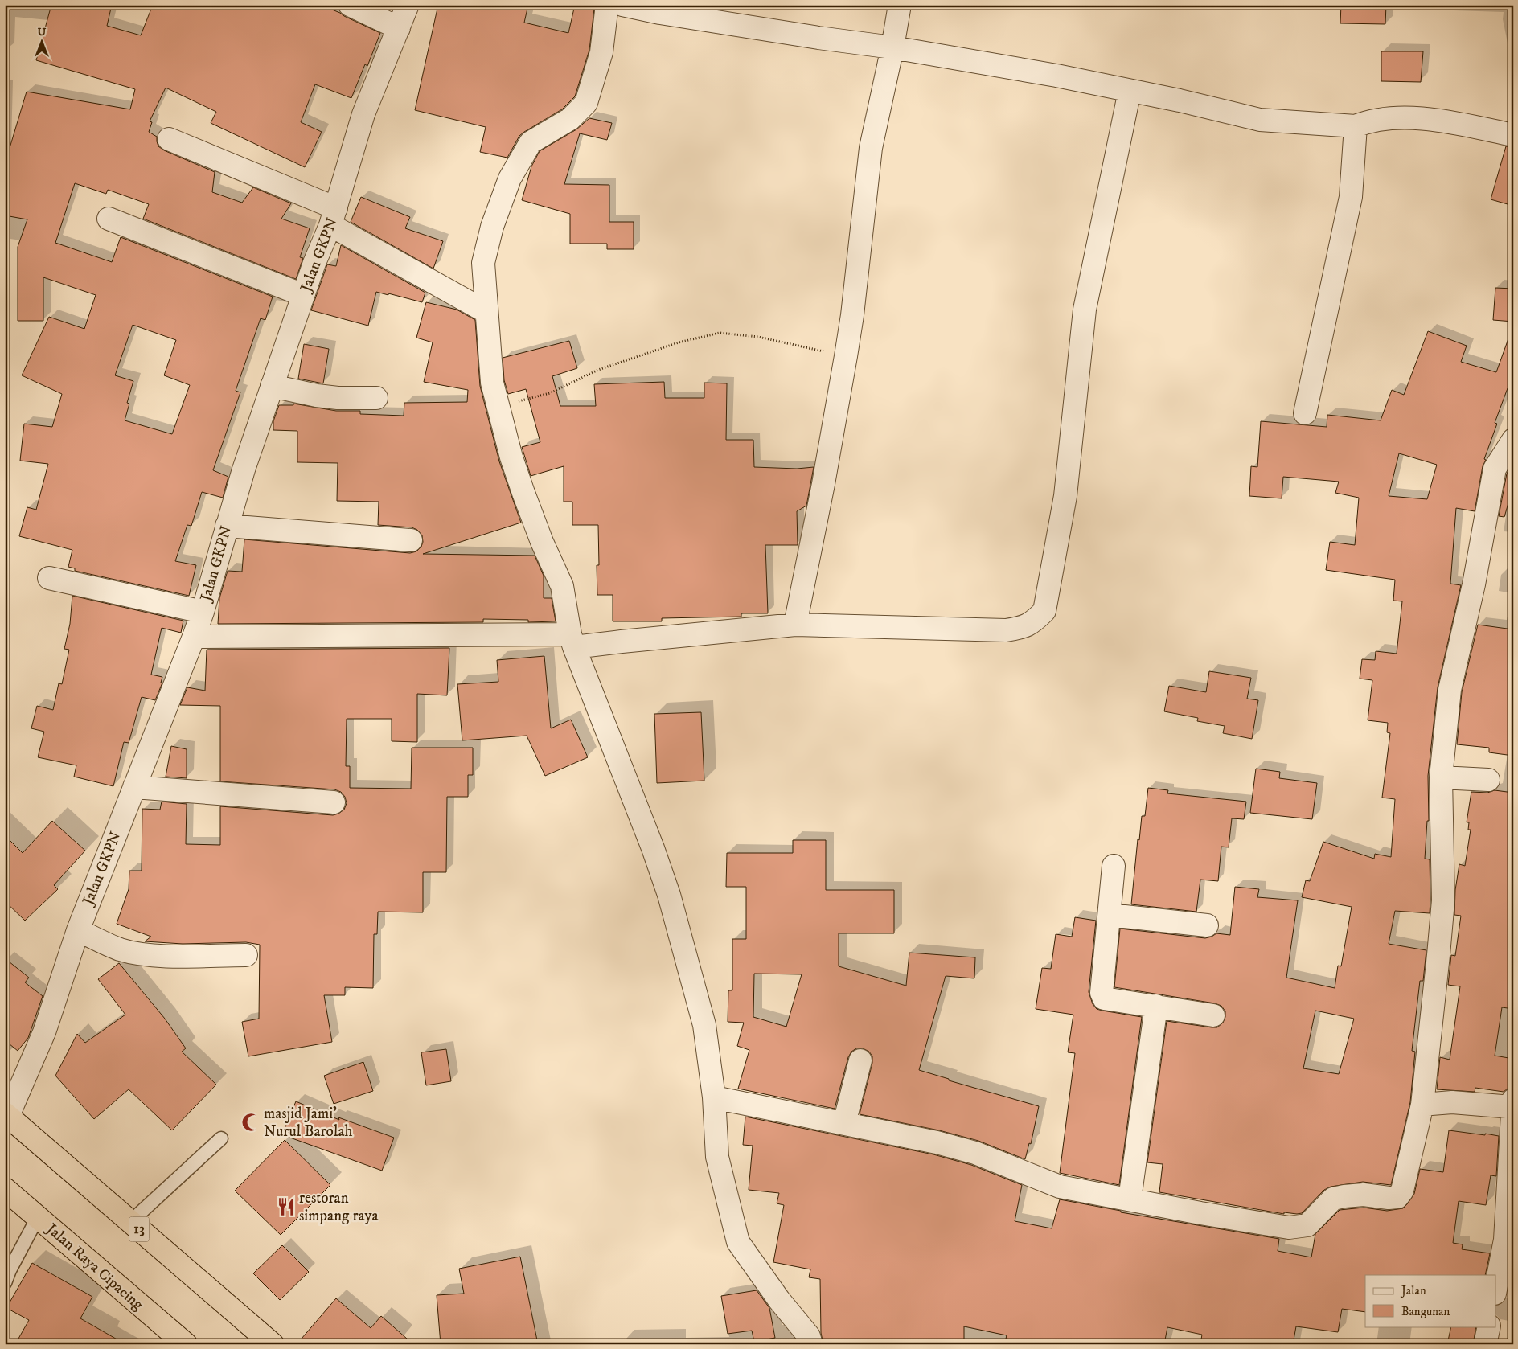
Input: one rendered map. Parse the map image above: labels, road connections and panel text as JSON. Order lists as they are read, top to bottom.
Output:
{
  "streets": {
    "highway": ["13", "Jalan Raya Cipacing"],
    "street": ["Jalan GKPN"]
  },
  "crossings": [
    ["Jalan GKPN", "13"]
  ],
  "places": {
    "mosque": ["masjid Jami' Nurul Barolah"],
    "restaurant": ["restoran simpang raya"]
  },
  "legend": ["Jalan", "Bangunan"],
  "north": "top"
}
